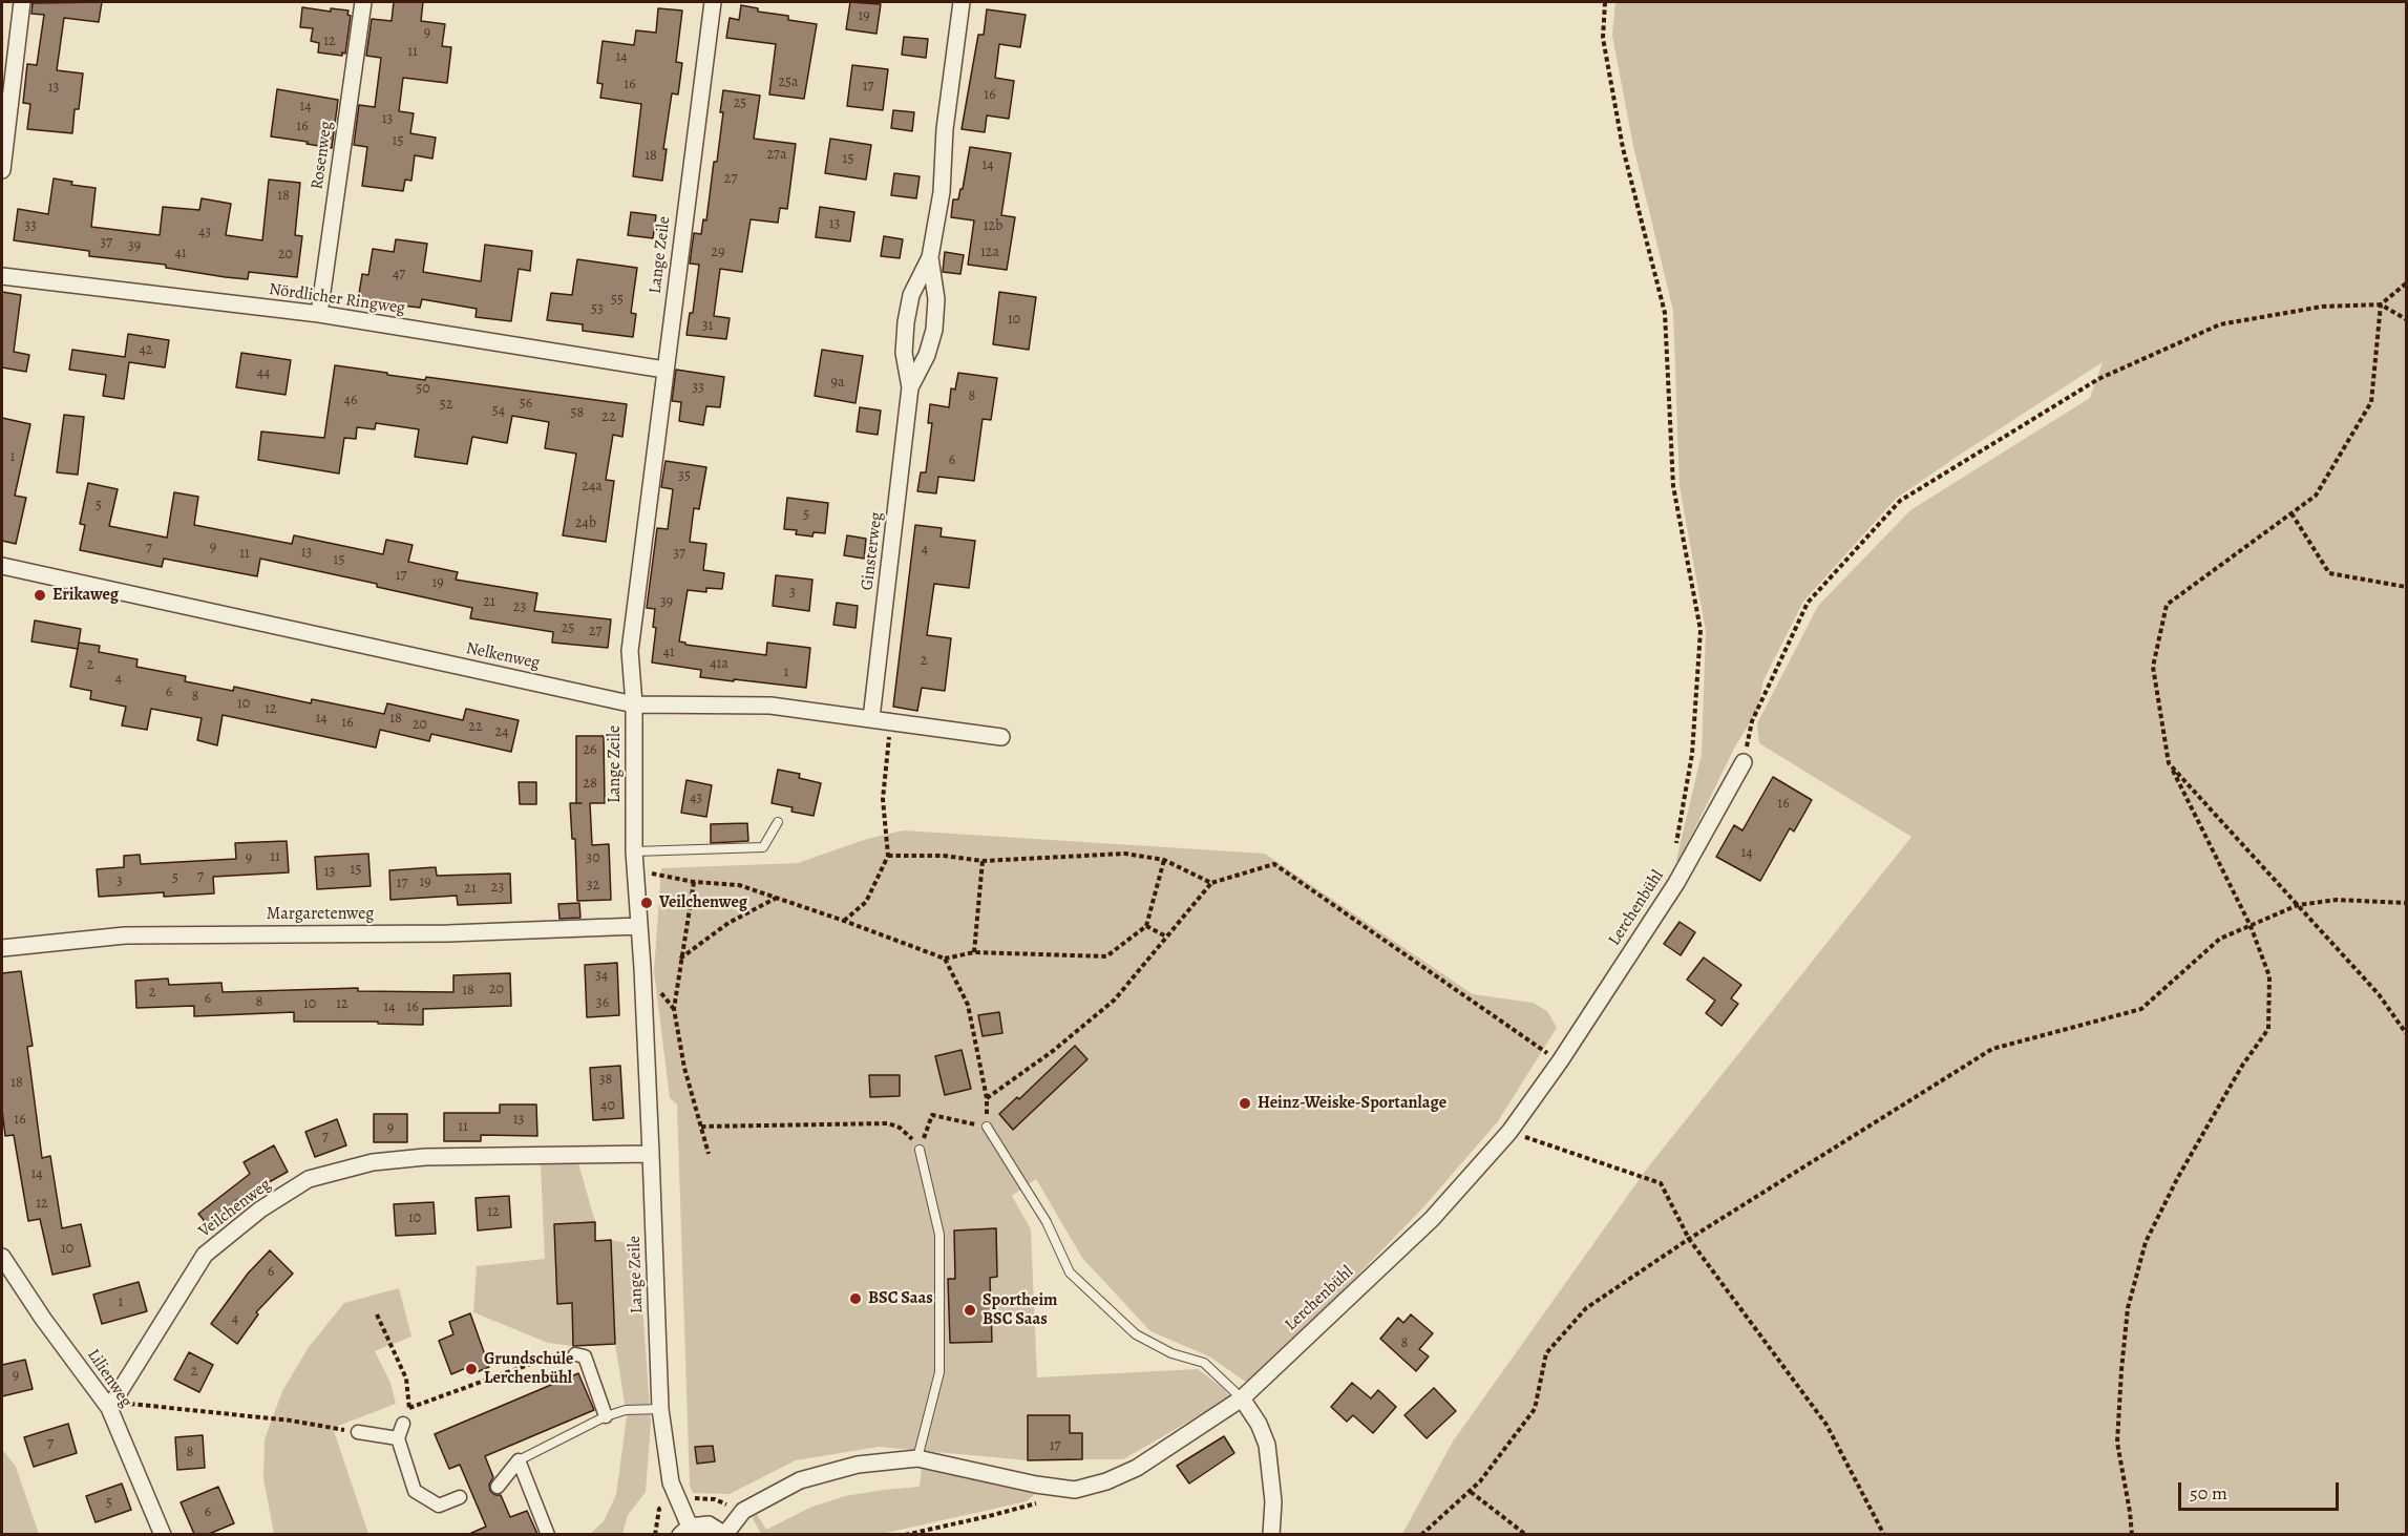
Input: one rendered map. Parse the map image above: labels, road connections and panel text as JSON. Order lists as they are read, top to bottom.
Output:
{
  "streets": {
    "street": [
      "Rosenweg",
      "Lange Zeile",
      "Nördlicher Ringweg",
      "Ginsterweg",
      "Nelkenweg",
      "Lerchenbühl",
      "Margaretenweg",
      "Veilchenweg",
      "Lilienweg"
    ]
  },
  "crossings": [
    ["Rosenweg", "Nördlicher Ringweg"],
    ["Lange Zeile", "Nördlicher Ringweg"],
    ["Lange Zeile", "Nelkenweg"],
    ["Lange Zeile", "Lerchenbühl"],
    ["Lange Zeile", "Margaretenweg"],
    ["Lange Zeile", "Veilchenweg"],
    ["Ginsterweg", "Nelkenweg"],
    ["Veilchenweg", "Lilienweg"]
  ],
  "places": [
    "Erikaweg",
    "Veilchenweg",
    "Heinz-Weiske-Sportanlage",
    "BSC Saas",
    "Sportheim BSC Saas",
    "Grundschule Lerchenbühl"
  ],
  "house_numbers": [
    "19",
    "9",
    "12",
    "11",
    "14",
    "25a",
    "16",
    "17",
    "13",
    "16",
    "25",
    "14",
    "13",
    "16",
    "15",
    "27a",
    "18",
    "15",
    "14",
    "27",
    "18",
    "13",
    "33",
    "12b",
    "43",
    "37",
    "39",
    "29",
    "12a",
    "41",
    "20",
    "47",
    "55",
    "53",
    "10",
    "31",
    "42",
    "44",
    "9a",
    "33",
    "50",
    "8",
    "46",
    "56",
    "52",
    "54",
    "58",
    "22",
    "1",
    "6",
    "35",
    "24a",
    "5",
    "5",
    "24b",
    "9",
    "7",
    "4",
    "13",
    "11",
    "37",
    "15",
    "17",
    "19",
    "3",
    "21",
    "39",
    "23",
    "25",
    "27",
    "41",
    "2",
    "41a",
    "2",
    "1",
    "4",
    "6",
    "8",
    "10",
    "12",
    "14",
    "18",
    "16",
    "20",
    "22",
    "24",
    "26",
    "28",
    "43",
    "16",
    "14",
    "11",
    "9",
    "30",
    "15",
    "13",
    "7",
    "5",
    "3",
    "19",
    "17",
    "32",
    "23",
    "21",
    "34",
    "20",
    "18",
    "2",
    "6",
    "8",
    "36",
    "10",
    "12",
    "14",
    "16",
    "38",
    "18",
    "40",
    "16",
    "13",
    "11",
    "9",
    "7",
    "14",
    "12",
    "12",
    "10",
    "10",
    "6",
    "1",
    "4",
    "8",
    "2",
    "9",
    "7",
    "17",
    "8",
    "5",
    "6"
  ],
  "scale_bar": "50 m"
}
